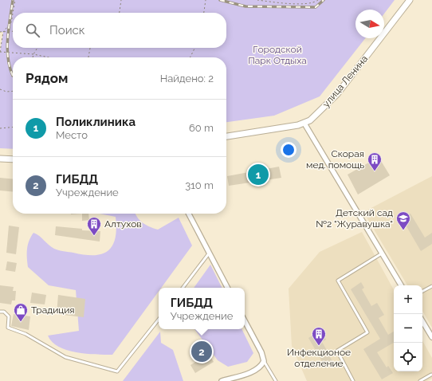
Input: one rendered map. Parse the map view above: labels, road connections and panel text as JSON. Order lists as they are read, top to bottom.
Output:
{
  "streets": {
    "street": ["улица Ленина"]
  },
  "parks": ["Городской Парк Отдыха"],
  "places": {
    "building": ["Скорая мед. помощь", "Алтухов", "Инфекционое отделение"],
    "school or university": ["Детский сад №2 \"Журавушка\""],
    "shop": ["Традиция"]
  },
  "north": "right",
  "page": {
    "search": "Поиск",
    "heading": ["Рядом", "Найдено: 2"],
    "list": [
      {
        "mark": "1",
        "name": "Поликлиника",
        "note": "Место",
        "value": "60 m"
      },
      {
        "mark": "2",
        "name": "ГИБДД",
        "note": "Учреждение",
        "value": "310 m"
      }
    ],
    "pins": ["1", "2"],
    "map_buttons": ["+", "−"],
    "popup": ["ГИБДД", "Учреждение"]
  }
}
